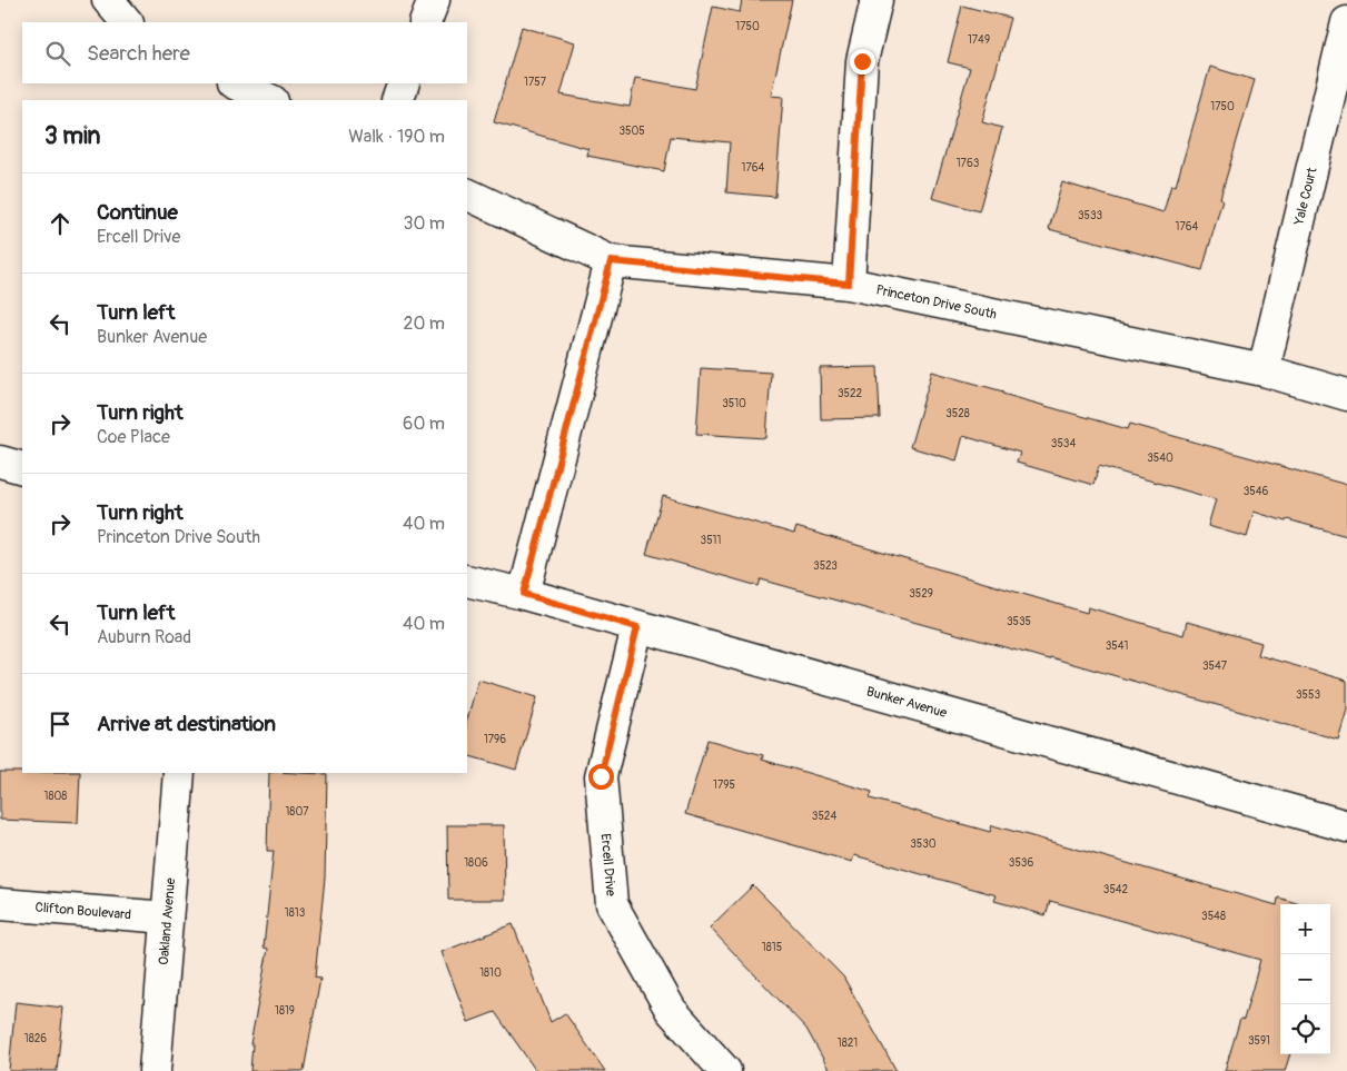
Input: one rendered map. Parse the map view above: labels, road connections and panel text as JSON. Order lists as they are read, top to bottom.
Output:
{
  "streets": {
    "street": [
      "Yale Court",
      "Princeton Drive South",
      "Bunker Avenue",
      "Ercell Drive",
      "Clifton Boulevard",
      "Oakland Avenue"
    ]
  },
  "crossings": [
    ["Yale Court", "Princeton Drive South"],
    ["Bunker Avenue", "Ercell Drive"],
    ["Clifton Boulevard", "Oakland Avenue"]
  ],
  "house_numbers": [
    "1750",
    "1749",
    "1757",
    "1750",
    "3505",
    "1763",
    "1764",
    "3533",
    "1764",
    "3522",
    "3510",
    "3528",
    "3534",
    "3540",
    "3546",
    "3511",
    "3523",
    "3529",
    "3535",
    "3541",
    "3547",
    "3553",
    "1796",
    "1795",
    "1808",
    "1807",
    "3524",
    "3530",
    "1806",
    "3536",
    "3542",
    "1813",
    "3548",
    "1815",
    "1810",
    "1819",
    "1826",
    "3591",
    "1821"
  ],
  "page": {
    "search": "Search here",
    "heading": ["3 min", "Walk · 190 m"],
    "list": [
      ["Continue", "Ercell Drive", "30 m"],
      ["Turn left", "Bunker Avenue", "20 m"],
      ["Turn right", "Coe Place", "60 m"],
      ["Turn right", "Princeton Drive South", "40 m"],
      ["Turn left", "Auburn Road", "40 m"],
      "Arrive at destination"
    ],
    "map_buttons": ["+", "−"]
  }
}
